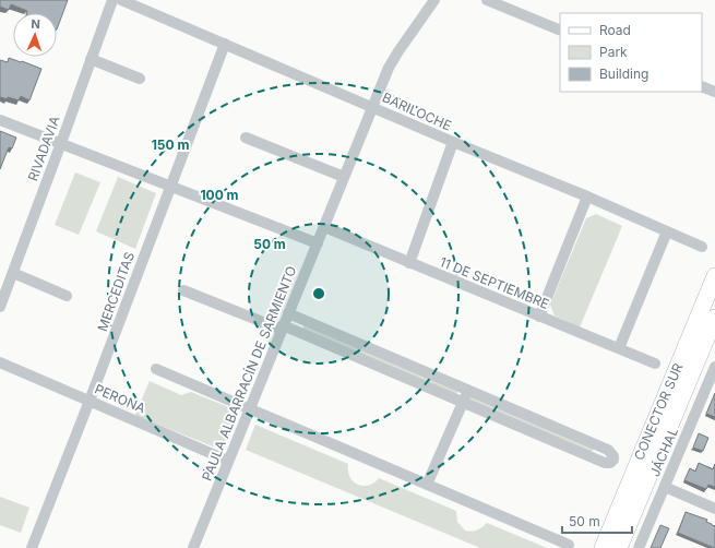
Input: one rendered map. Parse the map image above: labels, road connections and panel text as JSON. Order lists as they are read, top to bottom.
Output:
{
  "streets": {
    "main road": ["CONECTOR SUR"],
    "street": [
      "BARILOCHE",
      "RIVADAVIA",
      "11 DE SEPTIEMBRE",
      "MERCEDITAS",
      "PAULA ALBARRACÍN DE SARMIENTO",
      "PERONA",
      "JÁCHAL"
    ]
  },
  "crossings": [
    ["BARILOCHE", "MERCEDITAS"],
    ["BARILOCHE", "PAULA ALBARRACÍN DE SARMIENTO"],
    ["11 DE SEPTIEMBRE", "PAULA ALBARRACÍN DE SARMIENTO"],
    ["MERCEDITAS", "PERONA"],
    ["PAULA ALBARRACÍN DE SARMIENTO", "PERONA"]
  ],
  "legend": ["Road", "Park", "Building"],
  "scale_bar": "50 m",
  "north": "top",
  "rings": ["150 m", "100 m", "50 m"]
}
